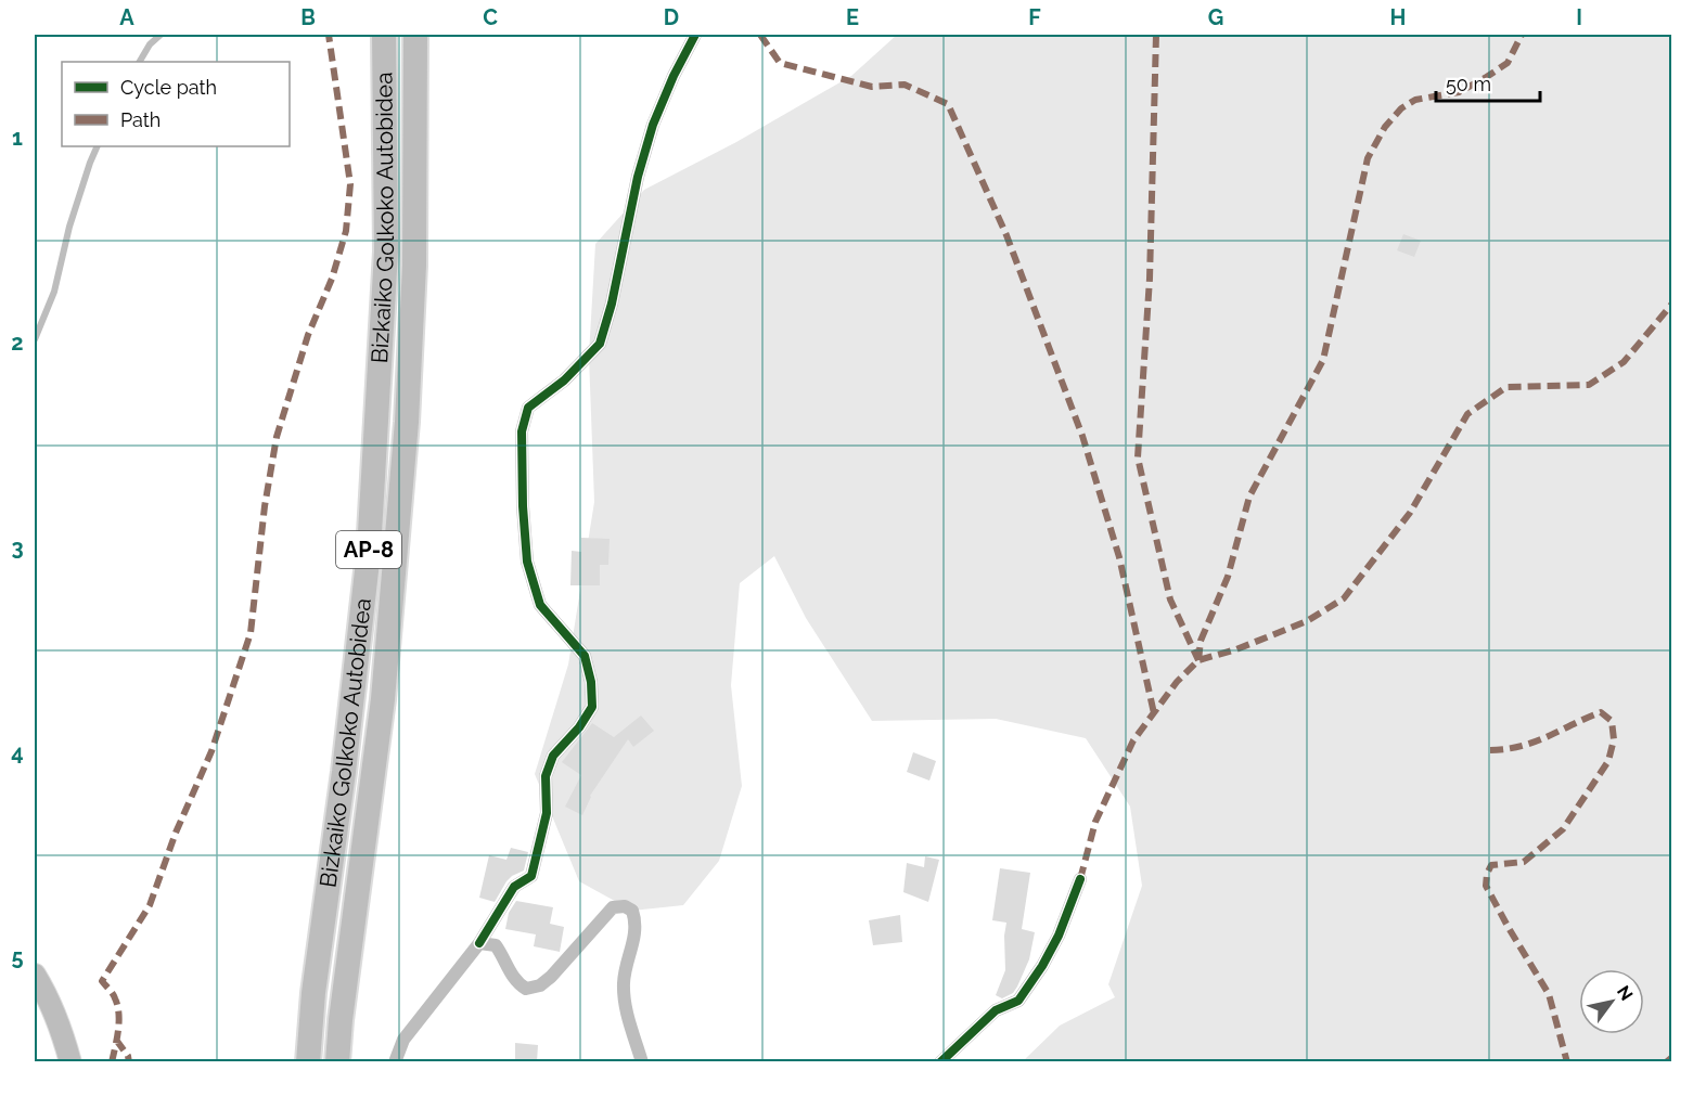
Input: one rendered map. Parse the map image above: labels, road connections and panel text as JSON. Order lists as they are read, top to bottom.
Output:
{
  "streets": {
    "highway": ["Bizkaiko Golkoko Autobidea", "AP-8"]
  },
  "legend": ["Cycle path", "Path"],
  "scale_bar": "50 m",
  "north": "top right",
  "grid": {
    "columns": [
      "A",
      "B",
      "C",
      "D",
      "E",
      "F",
      "G",
      "H",
      "I"
    ],
    "rows": [
      "1",
      "2",
      "3",
      "4",
      "5"
    ]
  }
}
